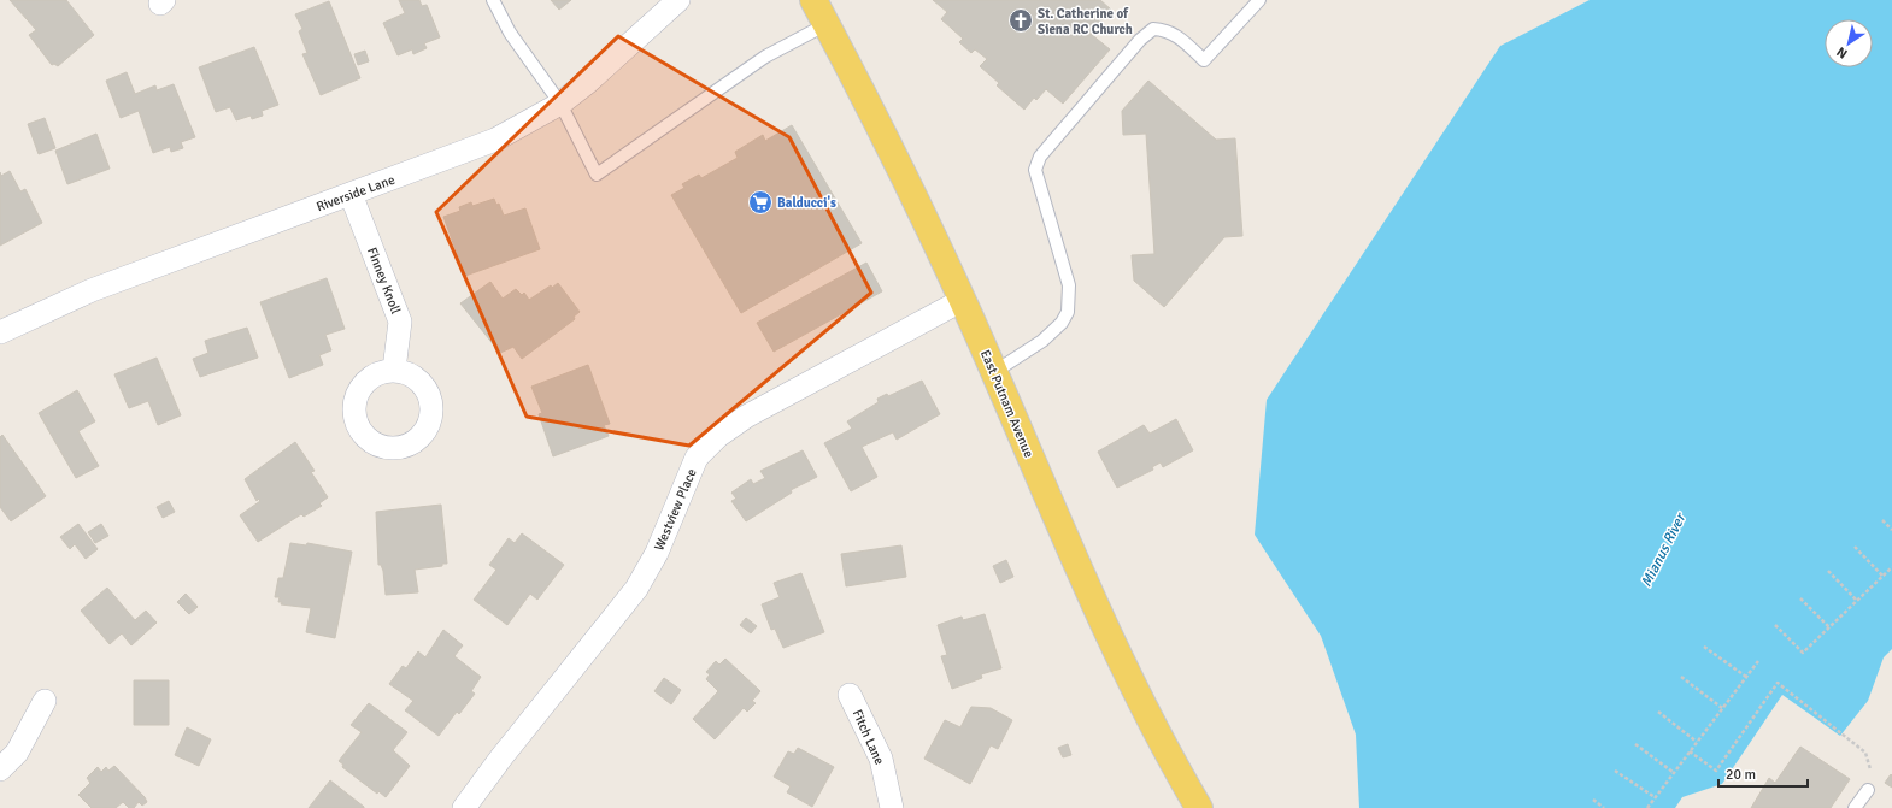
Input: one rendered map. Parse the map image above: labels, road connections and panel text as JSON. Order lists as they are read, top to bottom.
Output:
{
  "streets": {
    "main road": ["East Putnam Avenue"],
    "street": [
      "Riverside Lane",
      "Finney Knoll",
      "Westview Place",
      "Fitch Lane"
    ]
  },
  "crossings": [
    ["Riverside Lane", "Finney Knoll"],
    ["East Putnam Avenue", "Westview Place"]
  ],
  "water": ["Mianus River"],
  "places": {
    "church": ["St. Catherine of Siena RC Church"],
    "supermarket": ["Balducci's"]
  },
  "scale_bar": "20 m",
  "north": "bottom left"
}
